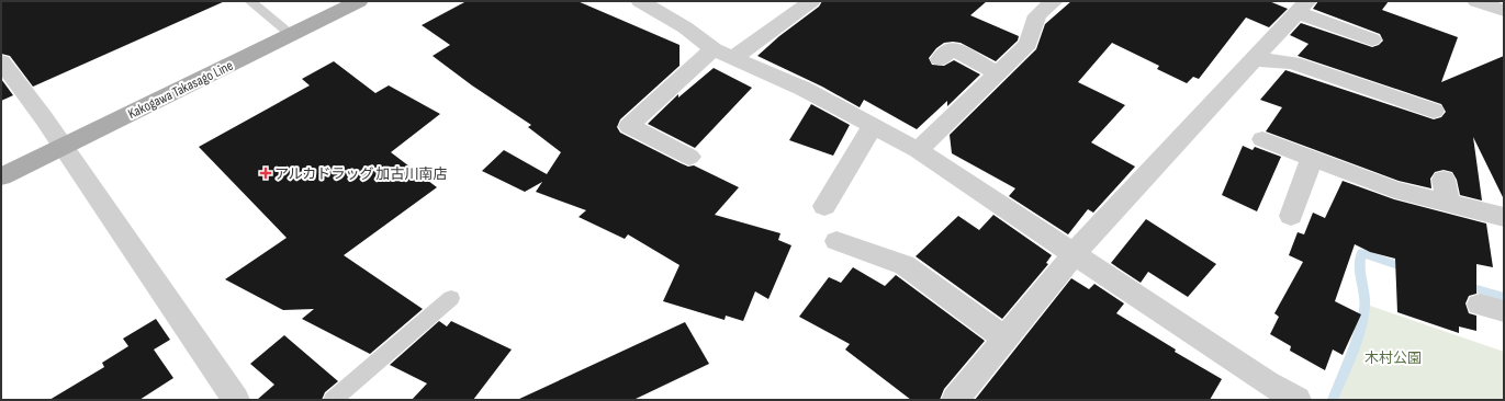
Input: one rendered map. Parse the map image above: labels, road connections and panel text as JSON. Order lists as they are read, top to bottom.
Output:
{
  "streets": {
    "main road": ["Kakogawa Takasago Line"]
  },
  "parks": ["木村公園"],
  "places": {
    "health": ["アルカドラッグ 加古川南店"]
  }
}
